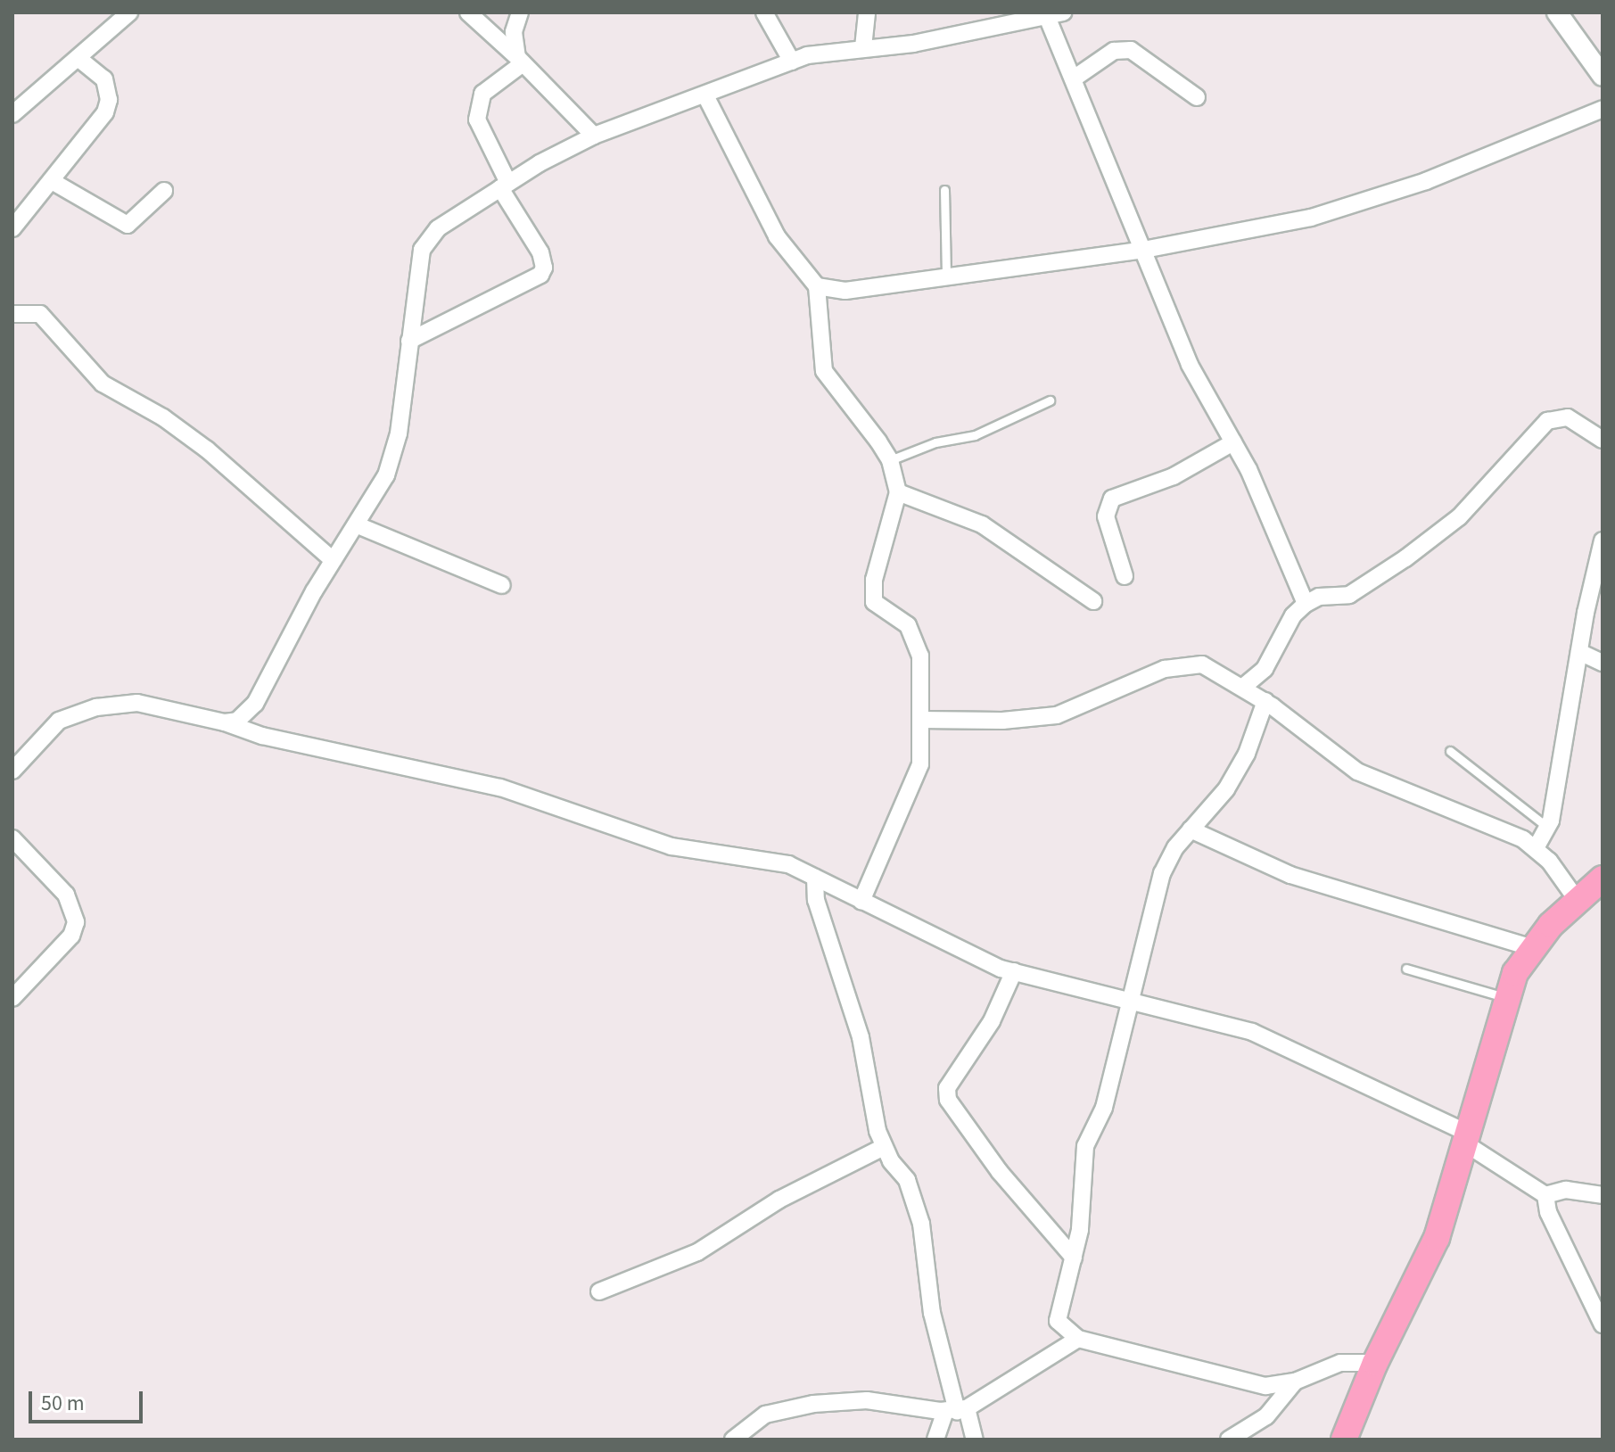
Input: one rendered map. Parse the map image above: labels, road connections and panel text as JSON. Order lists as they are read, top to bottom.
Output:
{
  "scale_bar": "50 m"
}
